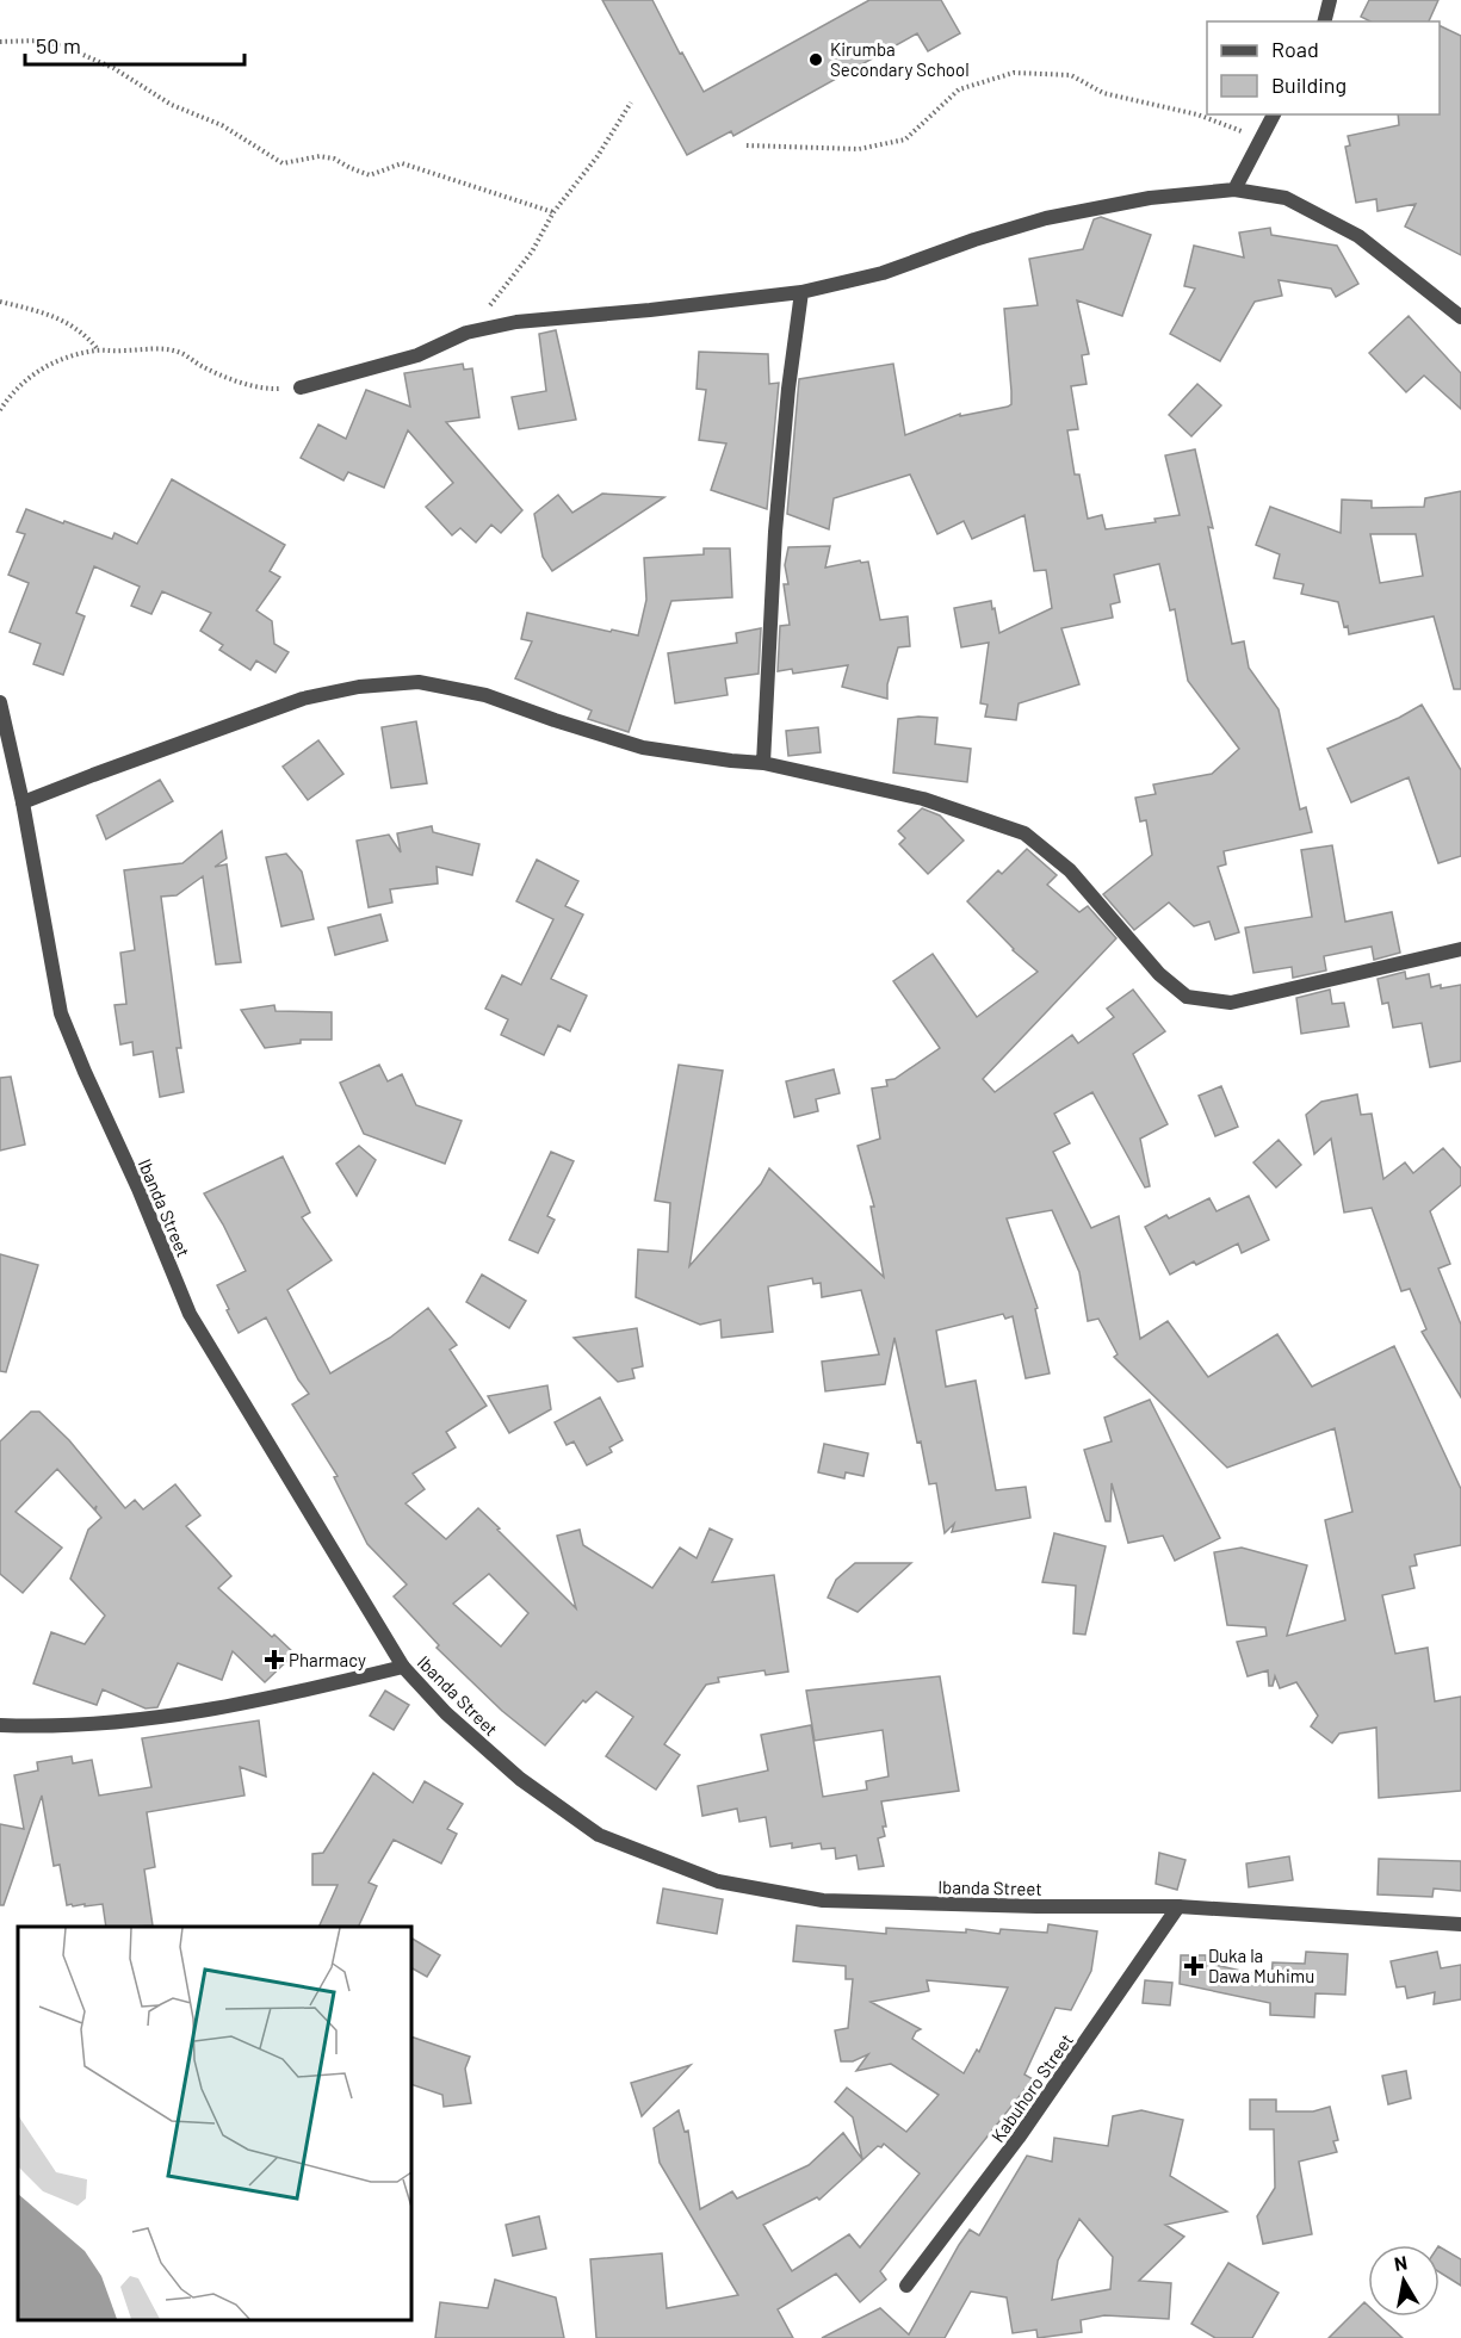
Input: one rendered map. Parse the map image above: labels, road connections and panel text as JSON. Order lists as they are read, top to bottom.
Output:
{
  "streets": {
    "street": ["Ibanda Street", "Kabuhoro Street"]
  },
  "crossings": [
    ["Ibanda Street", "Kabuhoro Street"]
  ],
  "places": {
    "other": ["Kirumba Secondary School"],
    "health": ["Pharmacy", "Duka la Dawa Muhimu"]
  },
  "legend": ["Road", "Building"],
  "scale_bar": "50 m",
  "north": "top"
}
